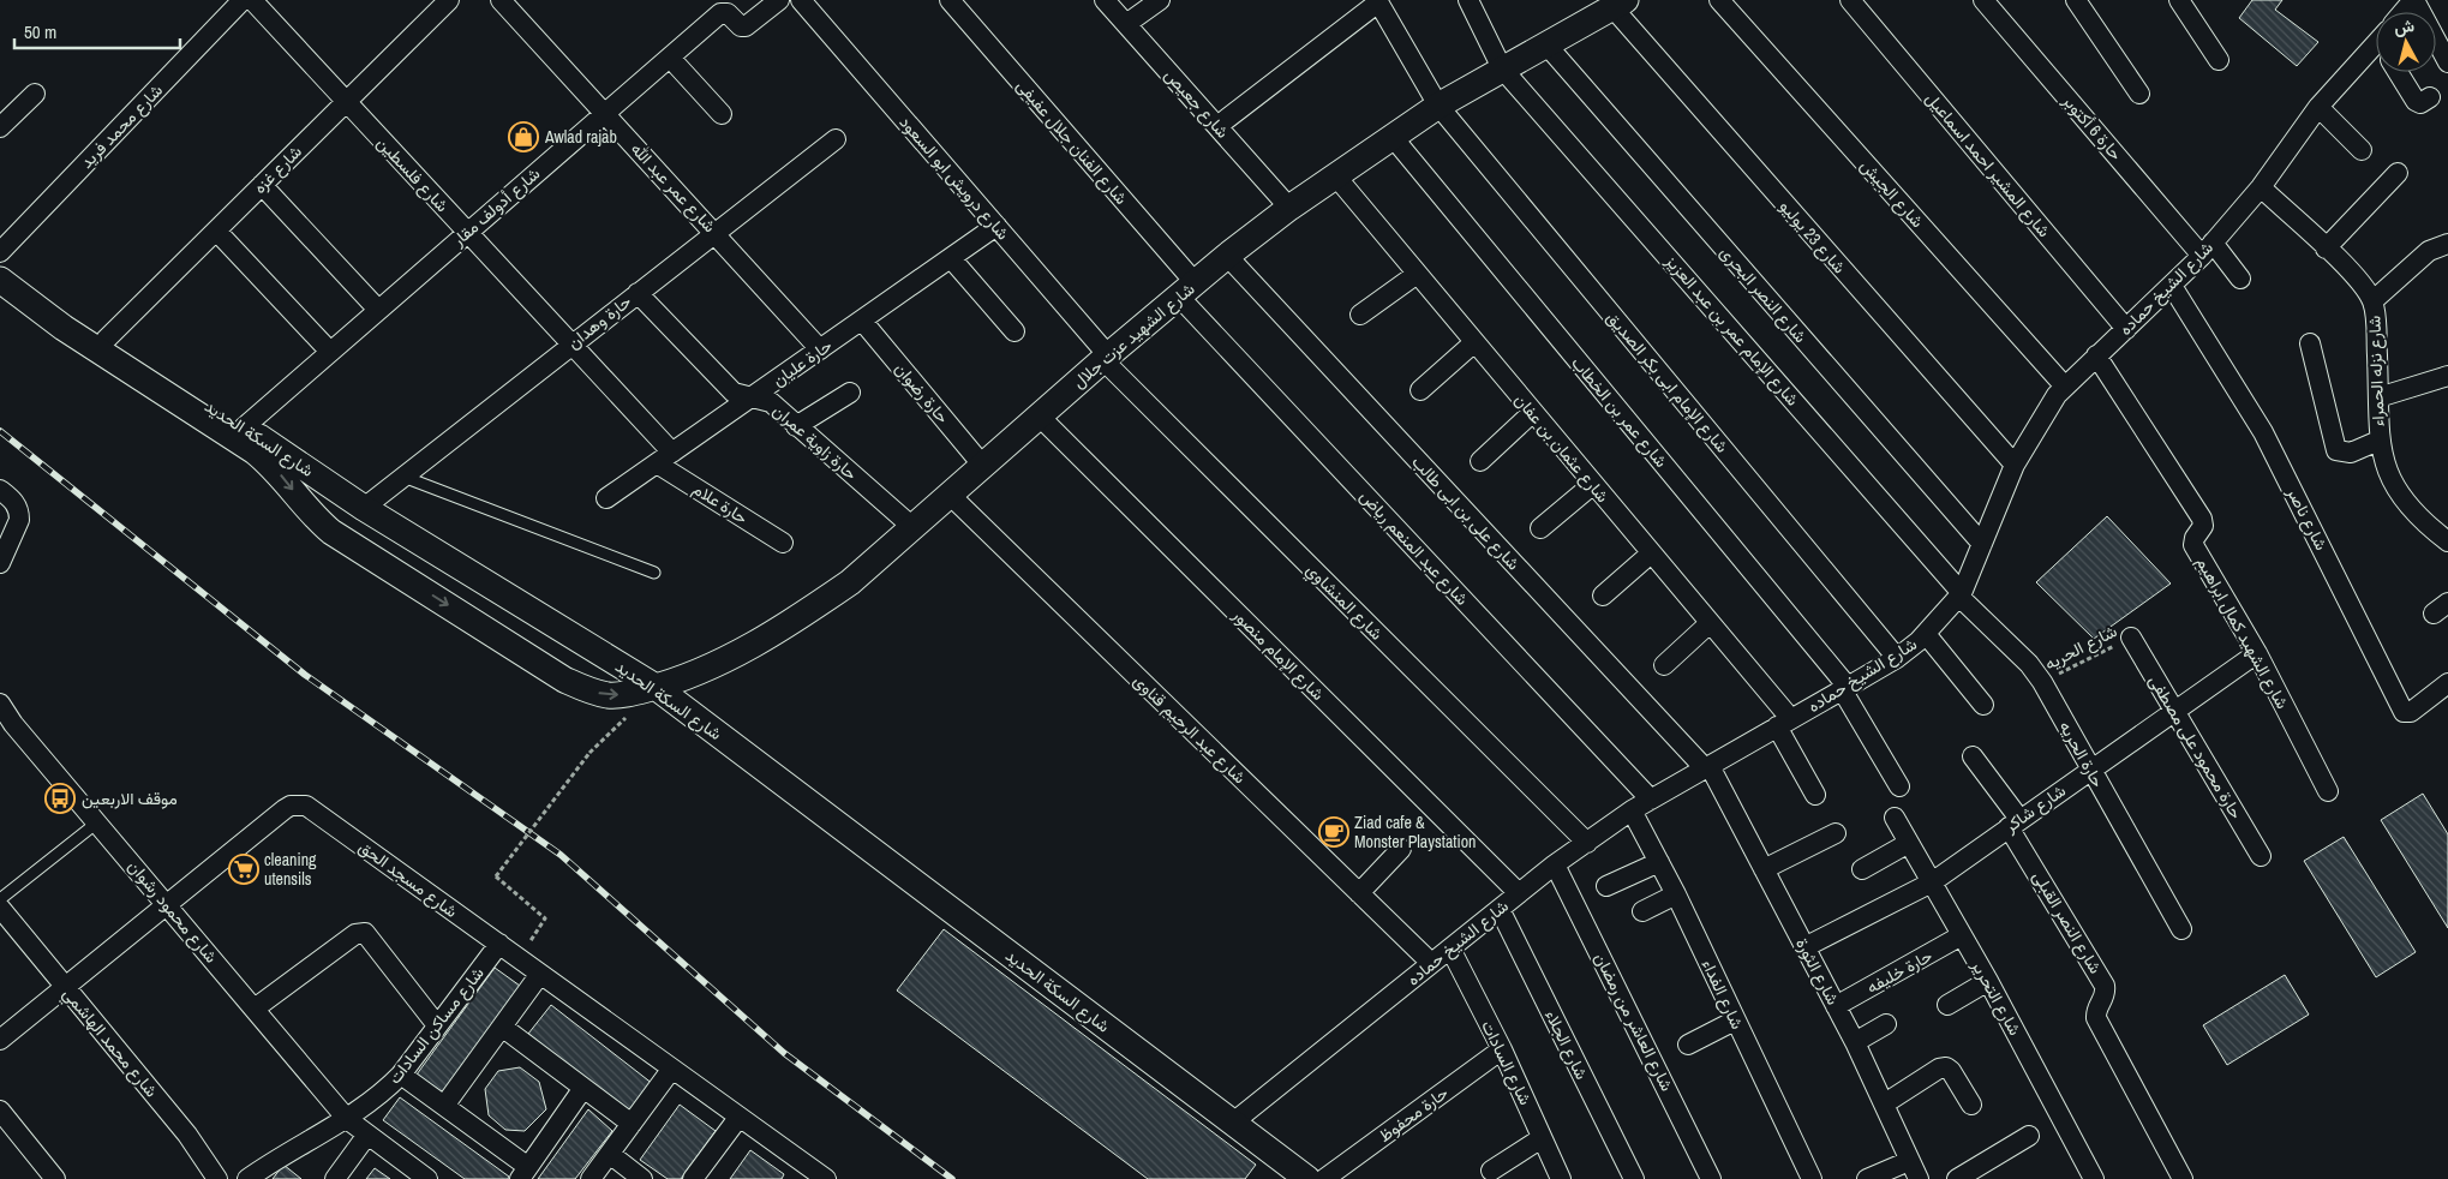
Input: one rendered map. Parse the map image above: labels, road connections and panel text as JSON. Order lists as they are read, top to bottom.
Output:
{
  "streets": {
    "street": [
      "شارع جعيص",
      "شارع محمد فريد",
      "حارة 6 أكتوبر",
      "شارع الفنان جلال عفيفى",
      "شارع المشير احمد اسماعيل",
      "شارع غزه",
      "شارع فلسطين",
      "شارع درويش ابو السعود",
      "شارع عمر عبد الله",
      "شارع الجيش",
      "شارع أدولف مقار",
      "شارع 23 يوليو",
      "شارع الشيخ حماده",
      "شارع النصر البحرى",
      "حارة وهدان",
      "شارع الإمام عمر بن عبد العزيز",
      "شارع الشهيد عزت جلال",
      "حارة عليان",
      "شارع نزله الحمراء",
      "شارع الإمام ابى بكر الصديق",
      "حارة رضوان",
      "شارع عمر بن الخطاب",
      "شارع السكة الحديد",
      "حارة زاوية عمران",
      "شارع عثمان بن عفان",
      "حارة علام",
      "شارع على بن ابى طالب",
      "شارع ناصر",
      "شارع عبد المنعم رياض",
      "شارع المنشاوي",
      "شارع الشهيد كمال ابراهيم",
      "شارع الإمام منصور",
      "شارع عبد الرحيم قناوى",
      "حارة محمود على مصطفى",
      "حارة الحريه",
      "شارع شاكر",
      "شارع مسجد الحق",
      "شارع محمود رشوان",
      "شارع النصر القبلى",
      "شارع الثورة",
      "حارة خليفه",
      "شارع الفداء",
      "شارع التحرير",
      "شارع العاشر من رمضان",
      "شارع مساكن السادات",
      "شارع محمد الهاشمي",
      "شارع الجلاء",
      "شارع السادات",
      "حارة محفوظ"
    ],
    "path": ["شارع الحريه"]
  },
  "crossings": [
    ["شارع جعيص", "شارع الشهيد عزت جلال"],
    ["حارة 6 أكتوبر", "شارع الشيخ حماده"],
    ["شارع الفنان جلال عفيفى", "شارع الشهيد عزت جلال"],
    ["شارع الفنان جلال عفيفى", "شارع عبد المنعم رياض"],
    ["شارع المشير احمد اسماعيل", "شارع الشيخ حماده"],
    ["شارع غزه", "شارع فلسطين"],
    ["شارع غزه", "شارع السكة الحديد"],
    ["شارع فلسطين", "شارع أدولف مقار"],
    ["شارع فلسطين", "حارة وهدان"],
    ["شارع فلسطين", "حارة عليان"],
    ["شارع فلسطين", "حارة علام"],
    ["شارع درويش ابو السعود", "شارع الشهيد عزت جلال"],
    ["شارع درويش ابو السعود", "حارة عليان"],
    ["شارع درويش ابو السعود", "شارع المنشاوي"],
    ["شارع عمر عبد الله", "شارع أدولف مقار"],
    ["شارع عمر عبد الله", "حارة وهدان"],
    ["شارع عمر عبد الله", "حارة عليان"],
    ["شارع الجيش", "شارع الشيخ حماده"],
    ["شارع أدولف مقار", "شارع السكة الحديد"],
    ["شارع 23 يوليو", "شارع الشيخ حماده"],
    ["شارع 23 يوليو", "شارع الشهيد عزت جلال"],
    ["شارع الشيخ حماده", "شارع النصر البحرى"],
    ["شارع الشيخ حماده", "شارع الإمام عمر بن عبد العزيز"],
    ["شارع الشيخ حماده", "شارع نزله الحمراء"],
    ["شارع الشيخ حماده", "شارع الإمام ابى بكر الصديق"],
    ["شارع الشيخ حماده", "شارع عمر بن الخطاب"],
    ["شارع الشيخ حماده", "شارع السكة الحديد"],
    ["شارع الشيخ حماده", "شارع عثمان بن عفان"],
    ["شارع الشيخ حماده", "شارع على بن ابى طالب"],
    ["شارع الشيخ حماده", "شارع ناصر"],
    ["شارع الشيخ حماده", "شارع عبد المنعم رياض"],
    ["شارع الشيخ حماده", "شارع المنشاوي"],
    ["شارع الشيخ حماده", "شارع الشهيد كمال ابراهيم"],
    ["شارع الشيخ حماده", "شارع الإمام منصور"],
    ["شارع الشيخ حماده", "شارع عبد الرحيم قناوى"],
    ["شارع الشيخ حماده", "حارة الحريه"],
    ["شارع الشيخ حماده", "شارع الثورة"],
    ["شارع الشيخ حماده", "شارع الفداء"],
    ["شارع الشيخ حماده", "شارع العاشر من رمضان"],
    ["شارع الشيخ حماده", "شارع الجلاء"],
    ["شارع الشيخ حماده", "شارع السادات"],
    ["شارع النصر البحرى", "شارع الشهيد عزت جلال"],
    ["حارة وهدان", "شارع السكة الحديد"],
    ["حارة وهدان", "حارة زاوية عمران"],
    ["شارع الإمام عمر بن عبد العزيز", "شارع الشهيد عزت جلال"],
    ["شارع الإمام عمر بن عبد العزيز", "حارة الحريه"],
    ["شارع الشهيد عزت جلال", "شارع الإمام ابى بكر الصديق"],
    ["شارع الشهيد عزت جلال", "حارة رضوان"],
    ["شارع الشهيد عزت جلال", "شارع عمر بن الخطاب"],
    ["شارع الشهيد عزت جلال", "شارع السكة الحديد"],
    ["شارع الشهيد عزت جلال", "حارة زاوية عمران"],
    ["شارع الشهيد عزت جلال", "شارع عثمان بن عفان"],
    ["شارع الشهيد عزت جلال", "شارع على بن ابى طالب"],
    ["شارع الشهيد عزت جلال", "شارع عبد المنعم رياض"],
    ["شارع الشهيد عزت جلال", "شارع المنشاوي"],
    ["شارع الشهيد عزت جلال", "شارع الإمام منصور"],
    ["شارع الشهيد عزت جلال", "شارع عبد الرحيم قناوى"],
    ["حارة عليان", "حارة رضوان"],
    ["حارة عليان", "حارة زاوية عمران"],
    ["حارة عليان", "حارة علام"],
    ["شارع على بن ابى طالب", "شارع الثورة"],
    ["شارع الشهيد كمال ابراهيم", "شارع شاكر"],
    ["شارع الحريه", "حارة محمود على مصطفى"],
    ["شارع الحريه", "حارة الحريه"],
    ["حارة محمود على مصطفى", "شارع شاكر"],
    ["حارة الحريه", "شارع شاكر"],
    ["شارع شاكر", "شارع النصر القبلى"],
    ["شارع شاكر", "شارع الثورة"],
    ["شارع شاكر", "شارع التحرير"],
    ["شارع مسجد الحق", "شارع محمود رشوان"],
    ["شارع مسجد الحق", "شارع مساكن السادات"],
    ["شارع مسجد الحق", "شارع محمد الهاشمي"],
    ["شارع محمود رشوان", "شارع مساكن السادات"],
    ["شارع الثورة", "حارة خليفه"],
    ["حارة خليفه", "شارع التحرير"],
    ["شارع السادات", "حارة محفوظ"]
  ],
  "places": {
    "shop": ["Awlad rajab"],
    "bus stop": ["موقف الاربعين"],
    "cafe": ["Ziad cafe & Monster Playstation"],
    "supermarket": ["cleaning utensils"]
  },
  "scale_bar": "50 m",
  "north": "top"
}
